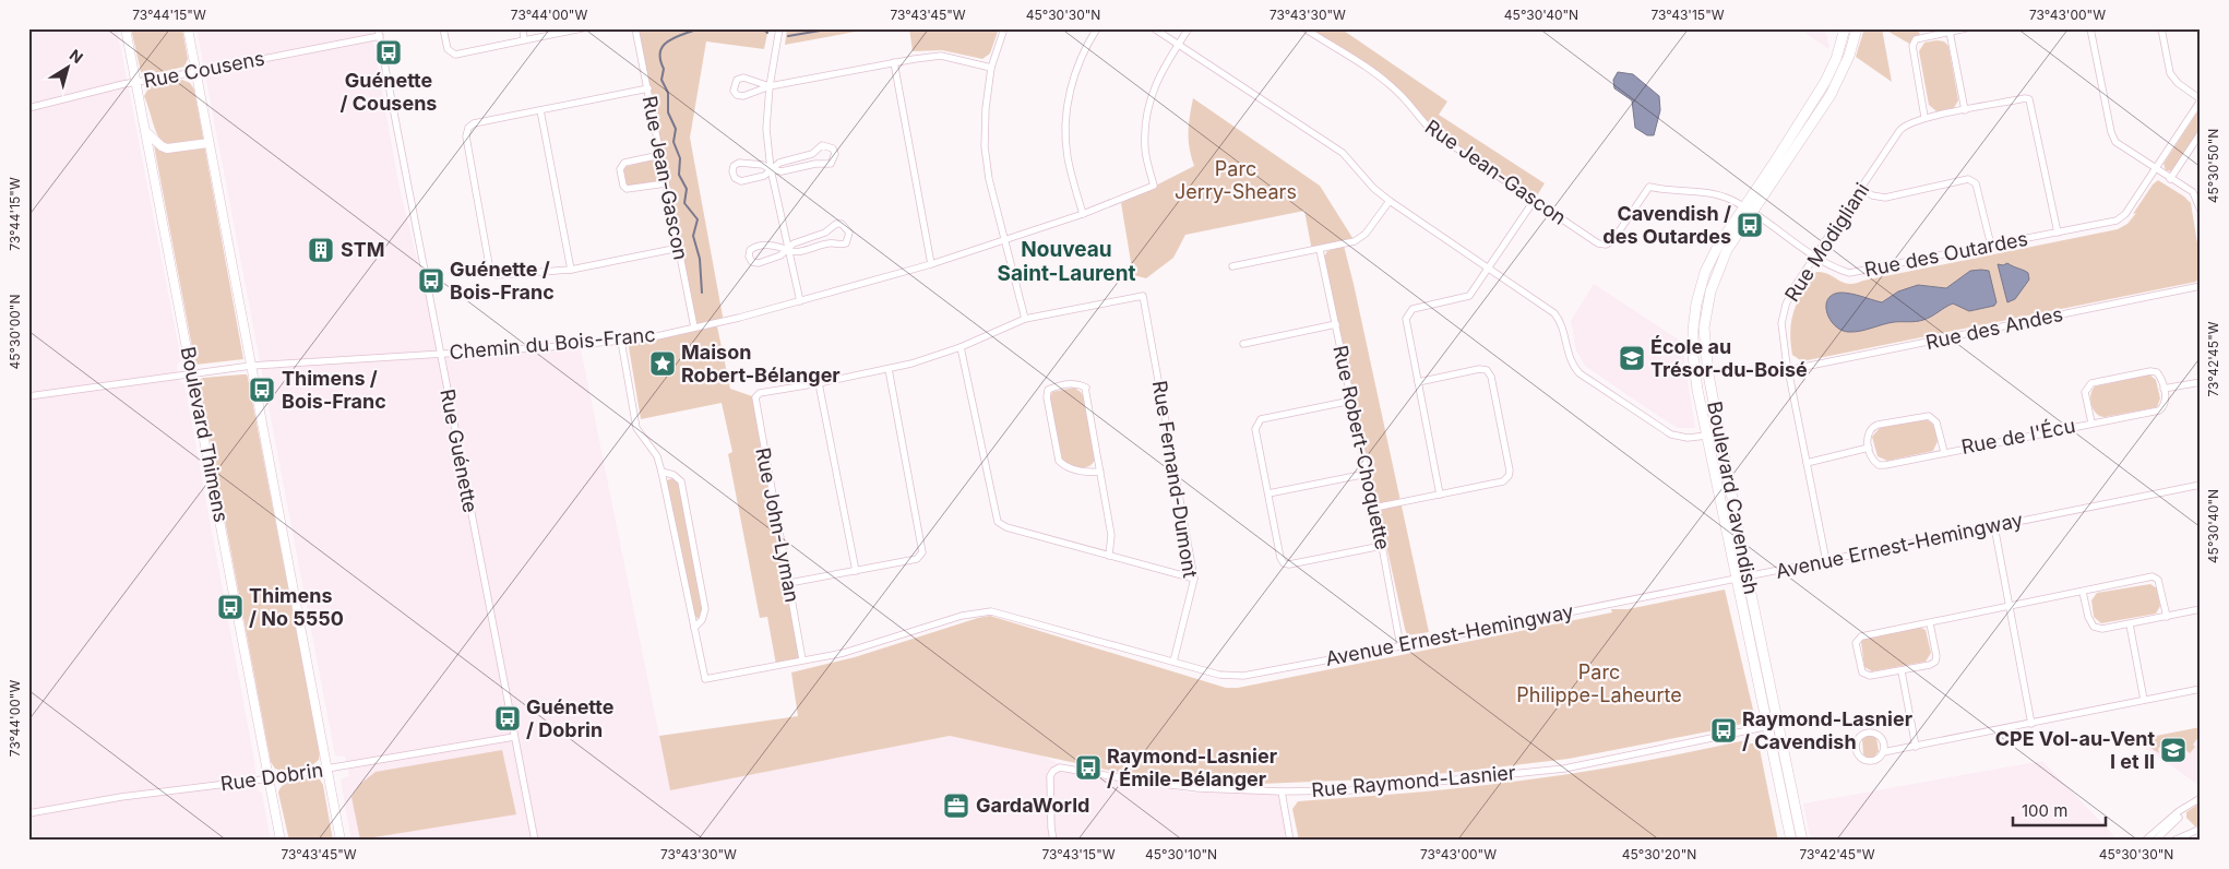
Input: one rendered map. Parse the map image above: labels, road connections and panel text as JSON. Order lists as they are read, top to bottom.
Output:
{
  "streets": {
    "main road": ["Boulevard Cavendish"],
    "street": [
      "Rue Cousens",
      "Rue Jean-Gascon",
      "Rue Modigliani",
      "Rue des Outardes",
      "Rue des Andes",
      "Chemin du Bois-Franc",
      "Boulevard Thimens",
      "Rue de l'Écu",
      "Rue Robert-Choquette",
      "Rue Guénette",
      "Rue Fernand-Dumont",
      "Rue John-Lyman",
      "Avenue Ernest-Hemingway",
      "Rue Dobrin",
      "Rue Raymond-Lasnier"
    ]
  },
  "crossings": [
    ["Rue Cousens", "Boulevard Thimens"],
    ["Rue Cousens", "Rue Guénette"],
    ["Rue Jean-Gascon", "Rue des Outardes"],
    ["Rue Jean-Gascon", "Chemin du Bois-Franc"],
    ["Rue Modigliani", "Rue des Outardes"],
    ["Rue Modigliani", "Rue des Andes"],
    ["Rue Modigliani", "Avenue Ernest-Hemingway"],
    ["Rue des Outardes", "Boulevard Cavendish"],
    ["Chemin du Bois-Franc", "Boulevard Thimens"],
    ["Chemin du Bois-Franc", "Rue Guénette"],
    ["Boulevard Thimens", "Rue Dobrin"],
    ["Rue Robert-Choquette", "Avenue Ernest-Hemingway"],
    ["Rue Guénette", "Rue Dobrin"],
    ["Rue Fernand-Dumont", "Avenue Ernest-Hemingway"],
    ["Boulevard Cavendish", "Avenue Ernest-Hemingway"],
    ["Boulevard Cavendish", "Rue Raymond-Lasnier"],
    ["Rue John-Lyman", "Avenue Ernest-Hemingway"]
  ],
  "districts": ["Nouveau Saint-Laurent"],
  "parks": ["Parc Jerry-Shears", "Parc Philippe-Laheurte"],
  "places": {
    "bus stop": [
      "Guénette / Cousens",
      "Cavendish / des Outardes",
      "Guénette / Bois-Franc",
      "Thimens / Bois-Franc",
      "Thimens / No 5550",
      "Guénette / Dobrin",
      "Raymond-Lasnier / Cavendish",
      "Raymond-Lasnier / Émile-Bélanger"
    ],
    "building": ["STM"],
    "school or university": ["École au Trésor-du-Boisé", "CPE Vol-au-Vent I et II"],
    "place": ["Maison Robert-Bélanger"],
    "office": ["GardaWorld"]
  },
  "scale_bar": "100 m",
  "north": "top right",
  "coordinates": [
    "73°44'15\"W",
    "73°44'00\"W",
    "73°43'45\"W",
    "45°30'30\"N",
    "73°43'30\"W",
    "45°30'40\"N",
    "73°43'15\"W",
    "73°43'00\"W",
    "45°30'50\"N",
    "45°30'00\"N",
    "73°42'45\"W",
    "45°30'10\"N",
    "45°30'20\"N"
  ]
}
